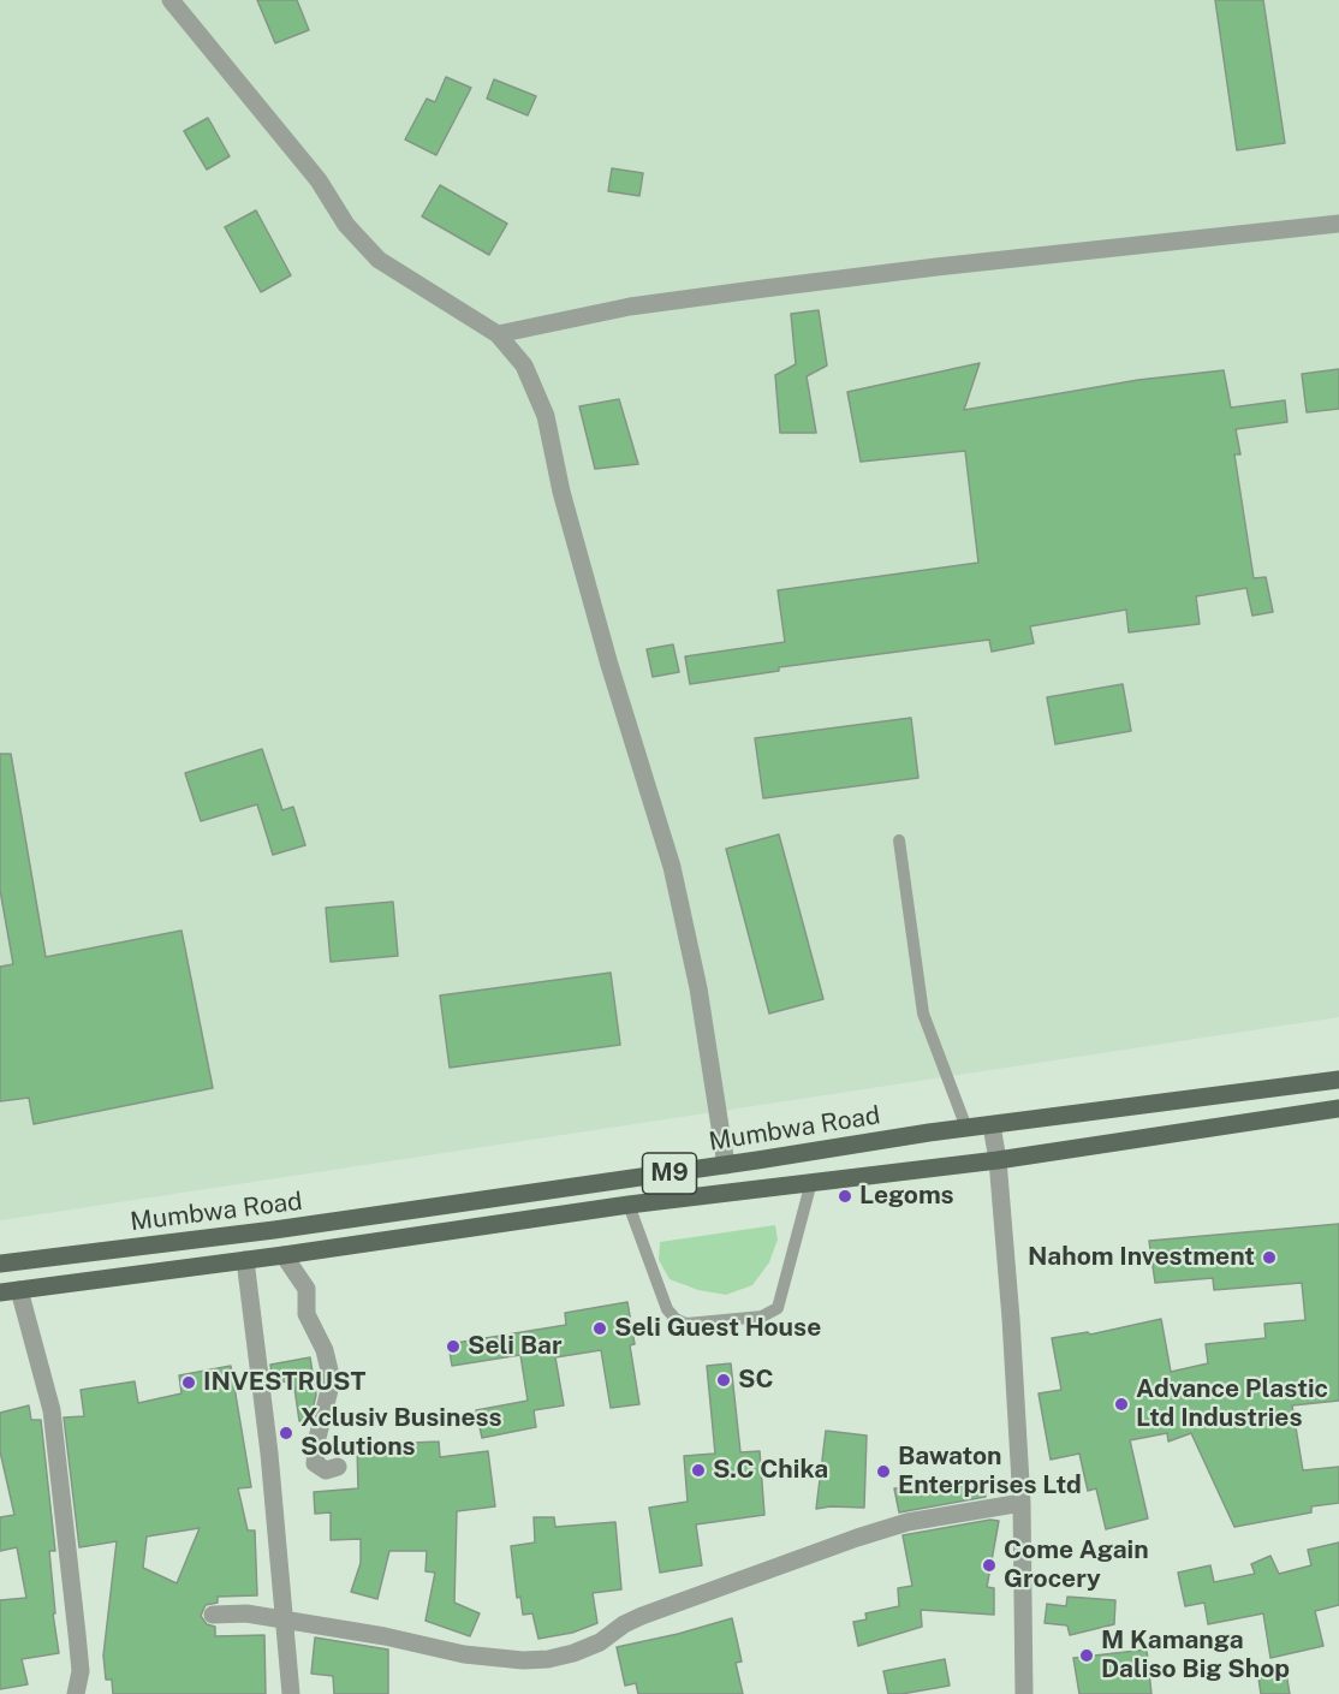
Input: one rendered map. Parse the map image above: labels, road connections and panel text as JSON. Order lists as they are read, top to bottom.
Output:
{
  "streets": {
    "main road": ["Mumbwa Road", "M9"]
  },
  "places": [
    "Legoms",
    "Nahom Investment",
    "Seli Guest House",
    "Seli Bar",
    "SC",
    "INVESTRUST",
    "Advance Plastic Ltd Industries",
    "Xclusiv Business Solutions",
    "S.C Chika",
    "Bawaton Enterprises Ltd",
    "Come Again Grocery",
    "M Kamanga Daliso Big Shop"
  ]
}
